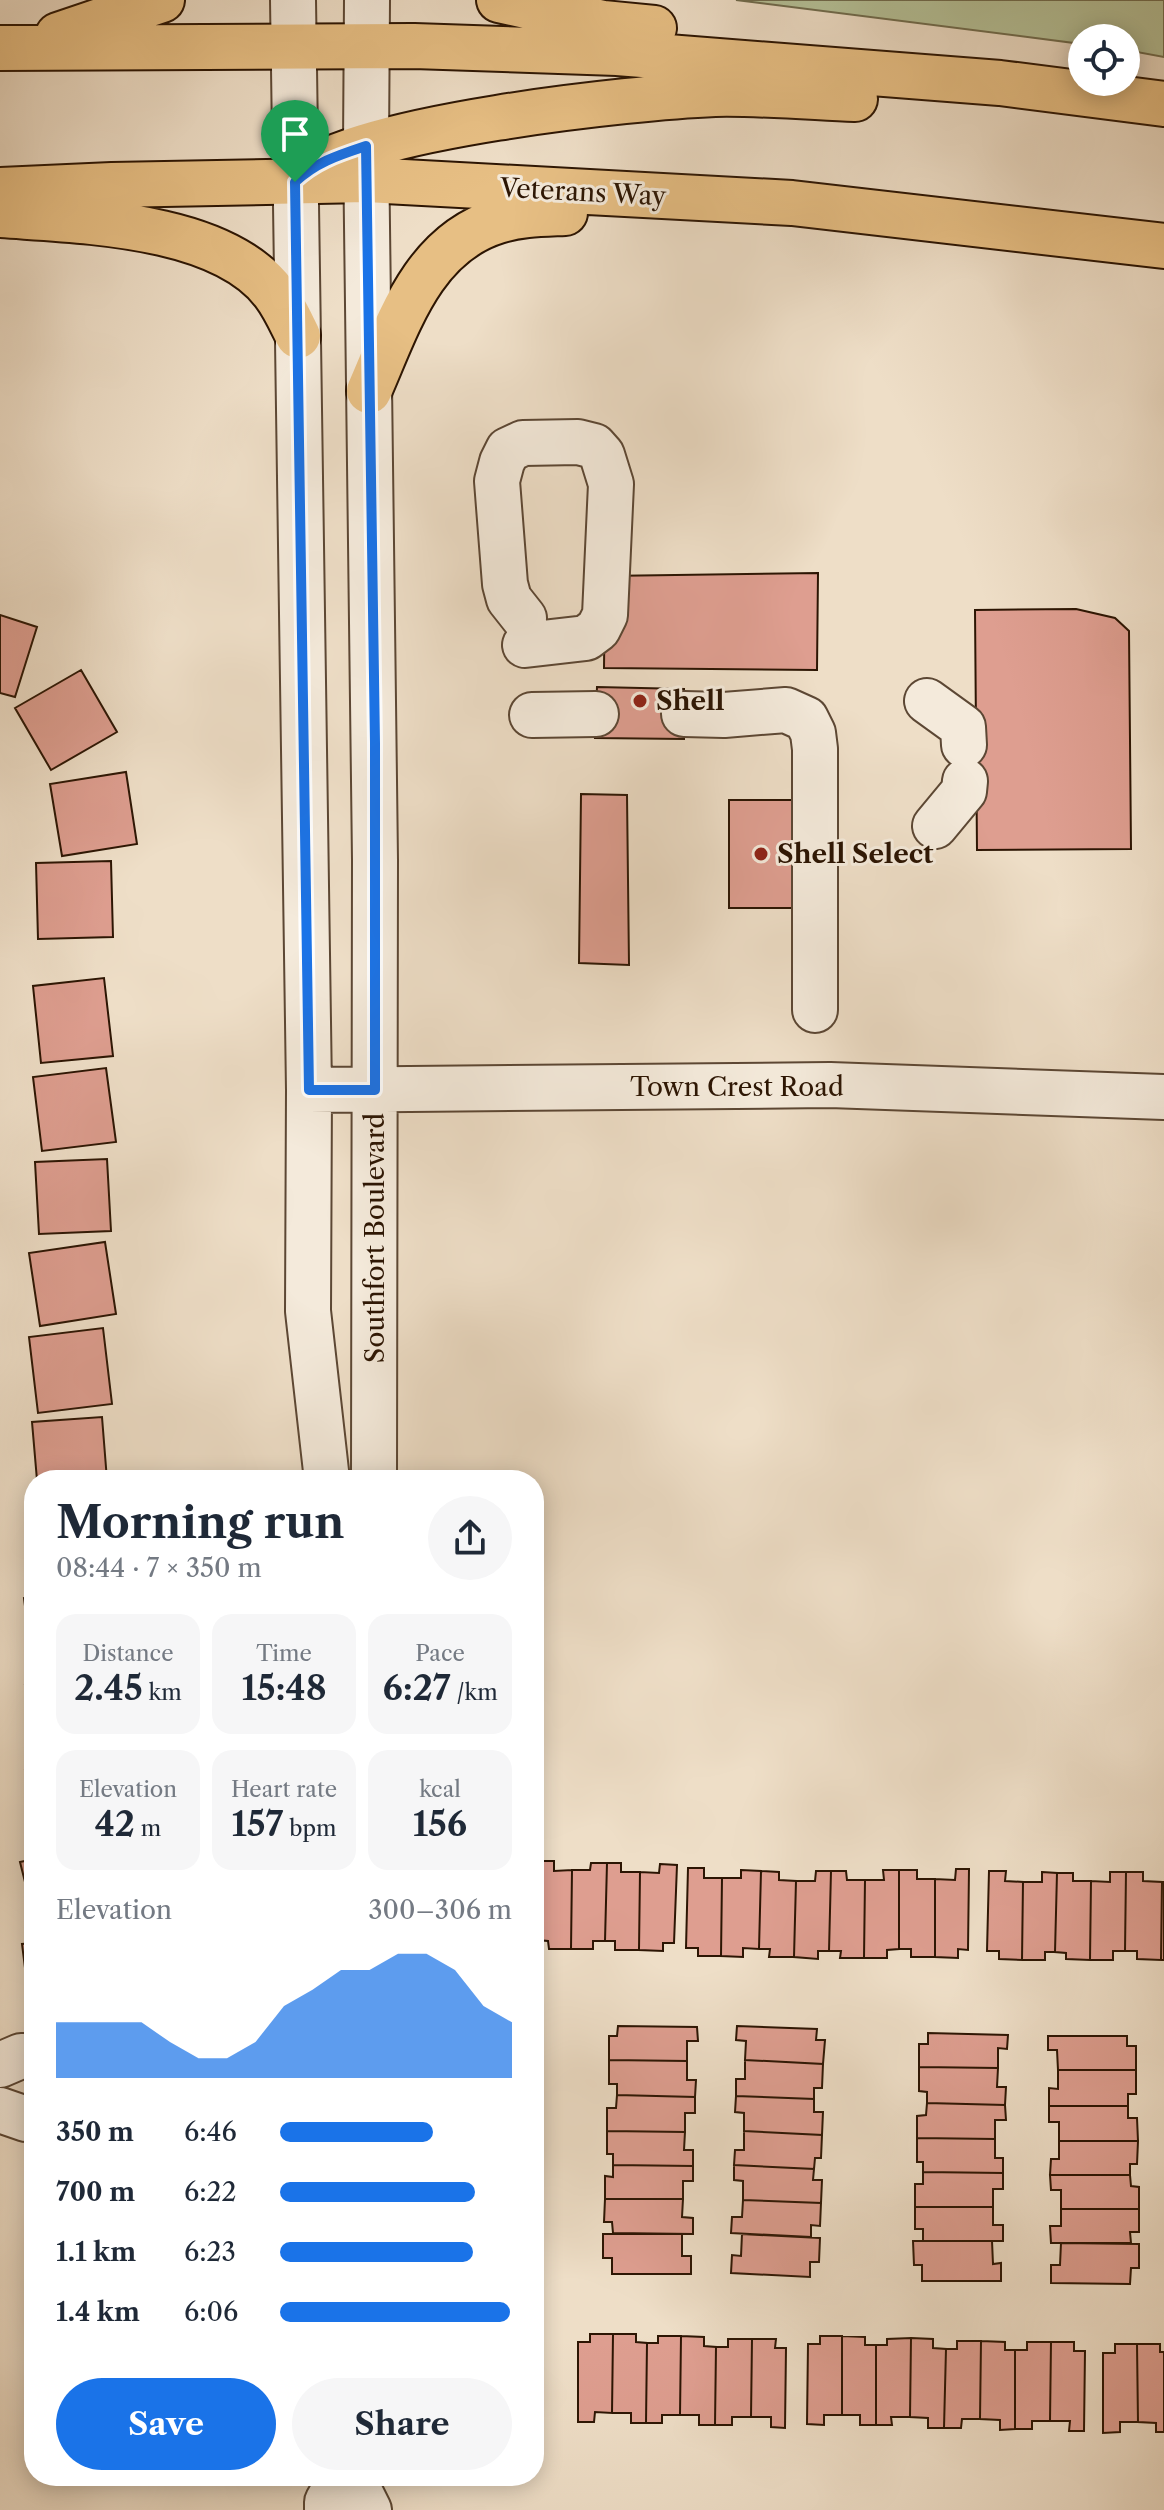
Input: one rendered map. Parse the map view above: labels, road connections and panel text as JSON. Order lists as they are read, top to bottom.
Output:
{
  "streets": {
    "main road": ["Veterans Way"],
    "street": ["Town Crest Road", "Southfort Boulevard"]
  },
  "crossings": [
    ["Veterans Way", "Southfort Boulevard"],
    ["Town Crest Road", "Southfort Boulevard"]
  ],
  "places": ["Shell", "Shell Select"],
  "page": {
    "heading": ["Morning run", "08:44 · 7 × 350 m"],
    "stats": [
      ["Distance", "2.45 km"],
      ["Time", "15:48"],
      ["Pace", "6:27 /km"],
      ["Elevation", "42 m"],
      ["Heart rate", "157 bpm"],
      ["kcal", "156"]
    ],
    "chart": ["Elevation", "300–306 m"],
    "list": [
      {
        "name": "350 m",
        "note": "6:46"
      },
      {
        "name": "700 m",
        "note": "6:22"
      },
      {
        "name": "1.1 km",
        "note": "6:23"
      },
      {
        "name": "1.4 km",
        "note": "6:06"
      }
    ],
    "buttons": ["Save", "Share"]
  }
}
